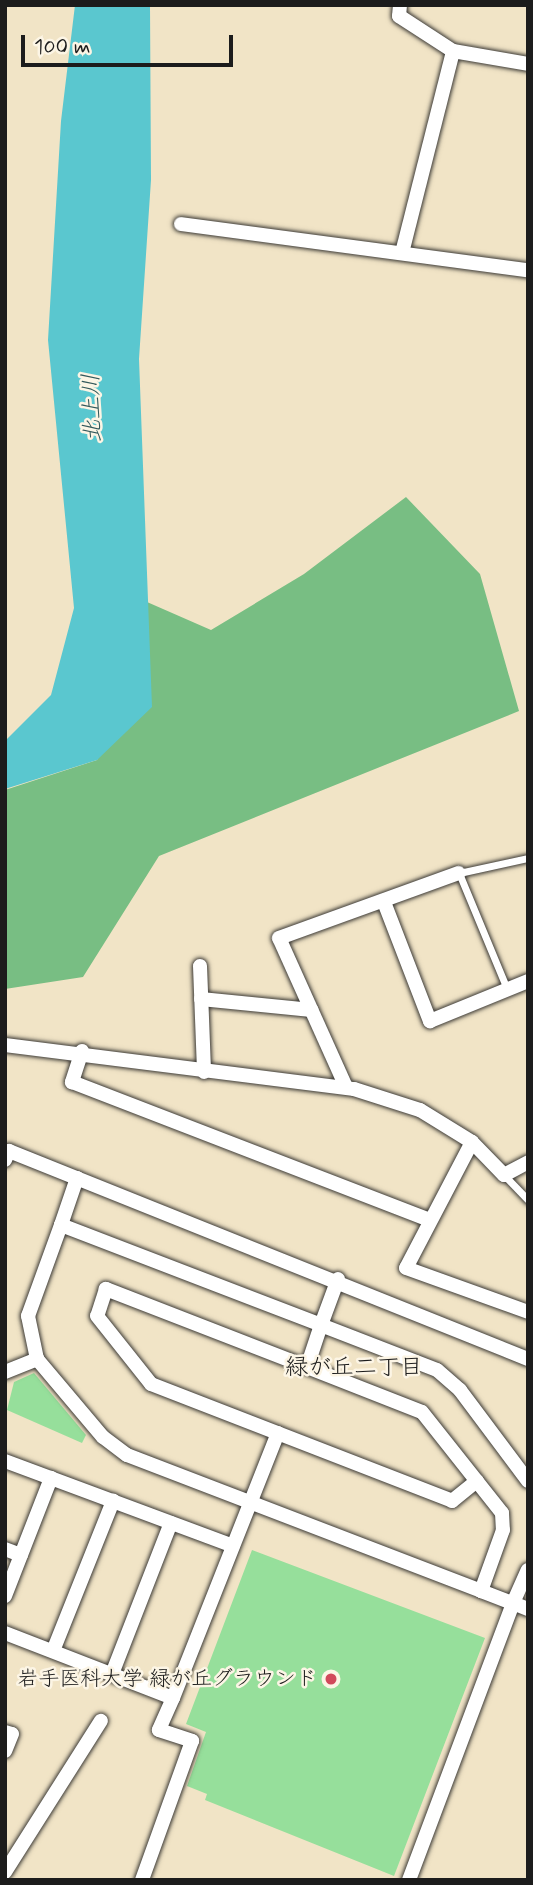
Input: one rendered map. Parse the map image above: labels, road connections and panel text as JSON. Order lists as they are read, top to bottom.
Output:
{
  "districts": ["緑が丘二丁目"],
  "water": ["北上川"],
  "places": ["岩手医科大学 緑が丘グラウンド"],
  "scale_bar": "100 m"
}
